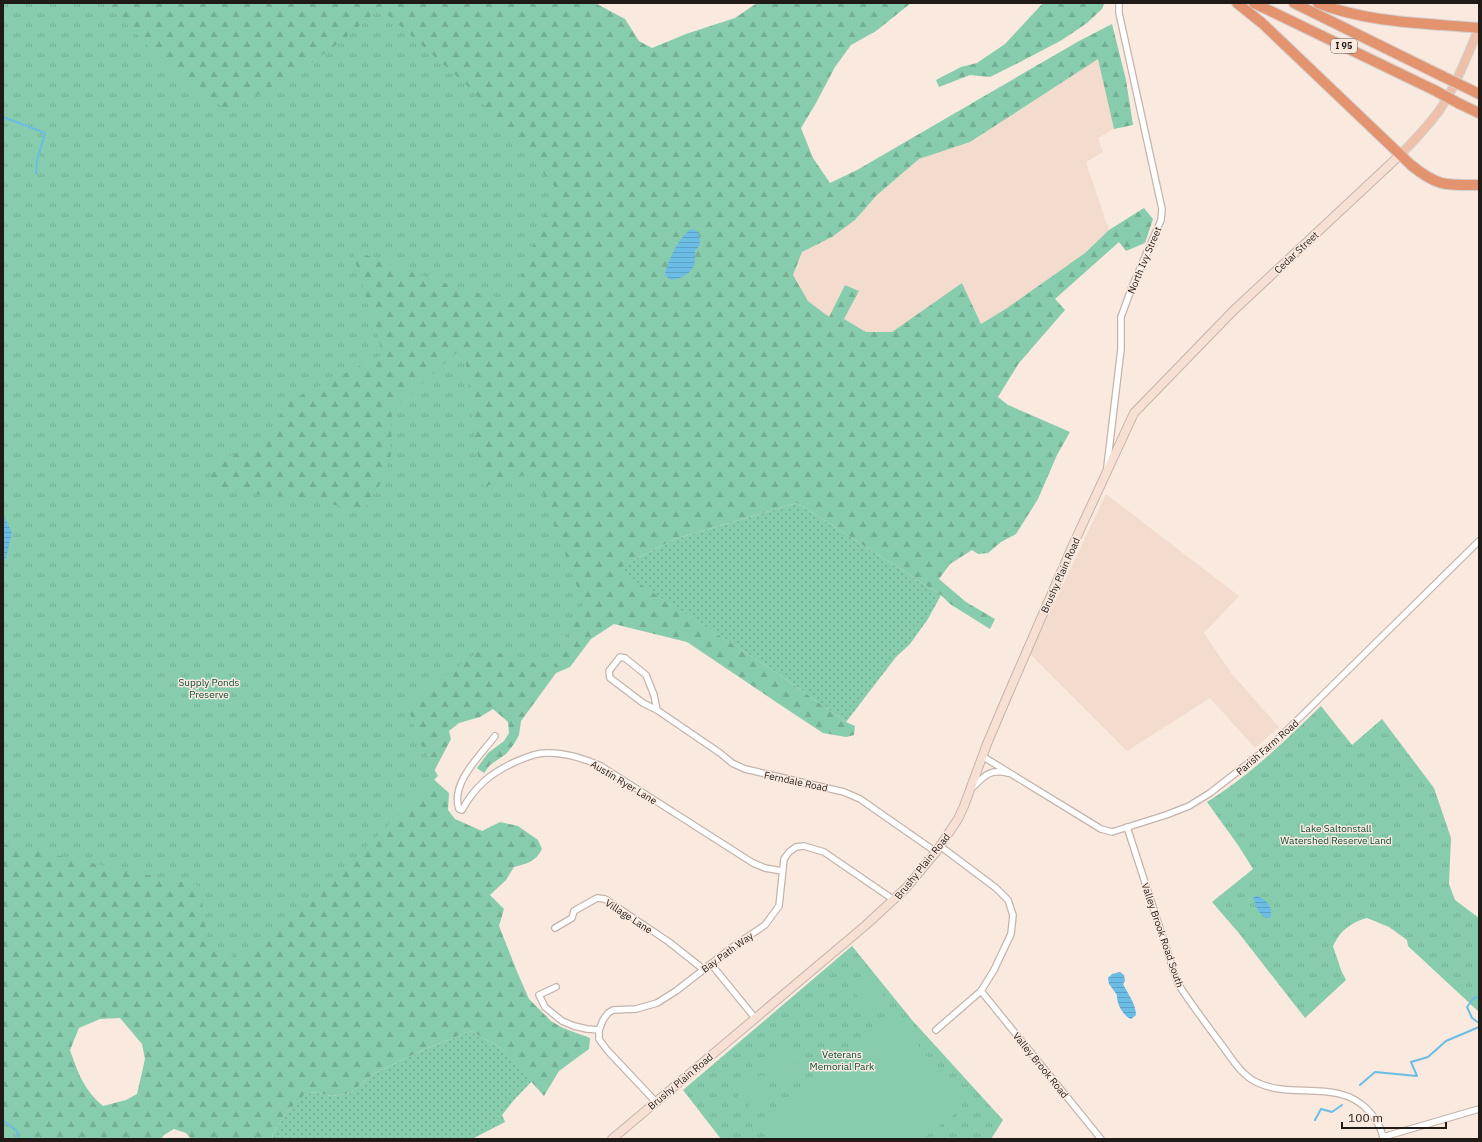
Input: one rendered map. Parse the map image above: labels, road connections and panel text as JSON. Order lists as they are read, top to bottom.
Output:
{
  "streets": {
    "highway": ["I 95"],
    "main road": ["Cedar Street", "Brushy Plain Road"],
    "street": [
      "North Ivy Street",
      "Parish Farm Road",
      "Ferndale Road",
      "Austin Ryer Lane",
      "Village Lane",
      "Valley Brook Road South",
      "Bay Path Way",
      "Valley Brook Road"
    ]
  },
  "crossings": [
    ["Cedar Street", "North Ivy Street"],
    ["Cedar Street", "Brushy Plain Road"],
    ["North Ivy Street", "Brushy Plain Road"],
    ["Brushy Plain Road", "Parish Farm Road"],
    ["Brushy Plain Road", "Ferndale Road"],
    ["Brushy Plain Road", "Bay Path Way"],
    ["Parish Farm Road", "Valley Brook Road South"],
    ["Ferndale Road", "Valley Brook Road"],
    ["Austin Ryer Lane", "Bay Path Way"],
    ["Village Lane", "Bay Path Way"]
  ],
  "parks": ["Supply Ponds Preserve", "Lake Saltonstall Watershed Reserve Land", "Veterans Memorial Park"],
  "scale_bar": "100 m"
}
